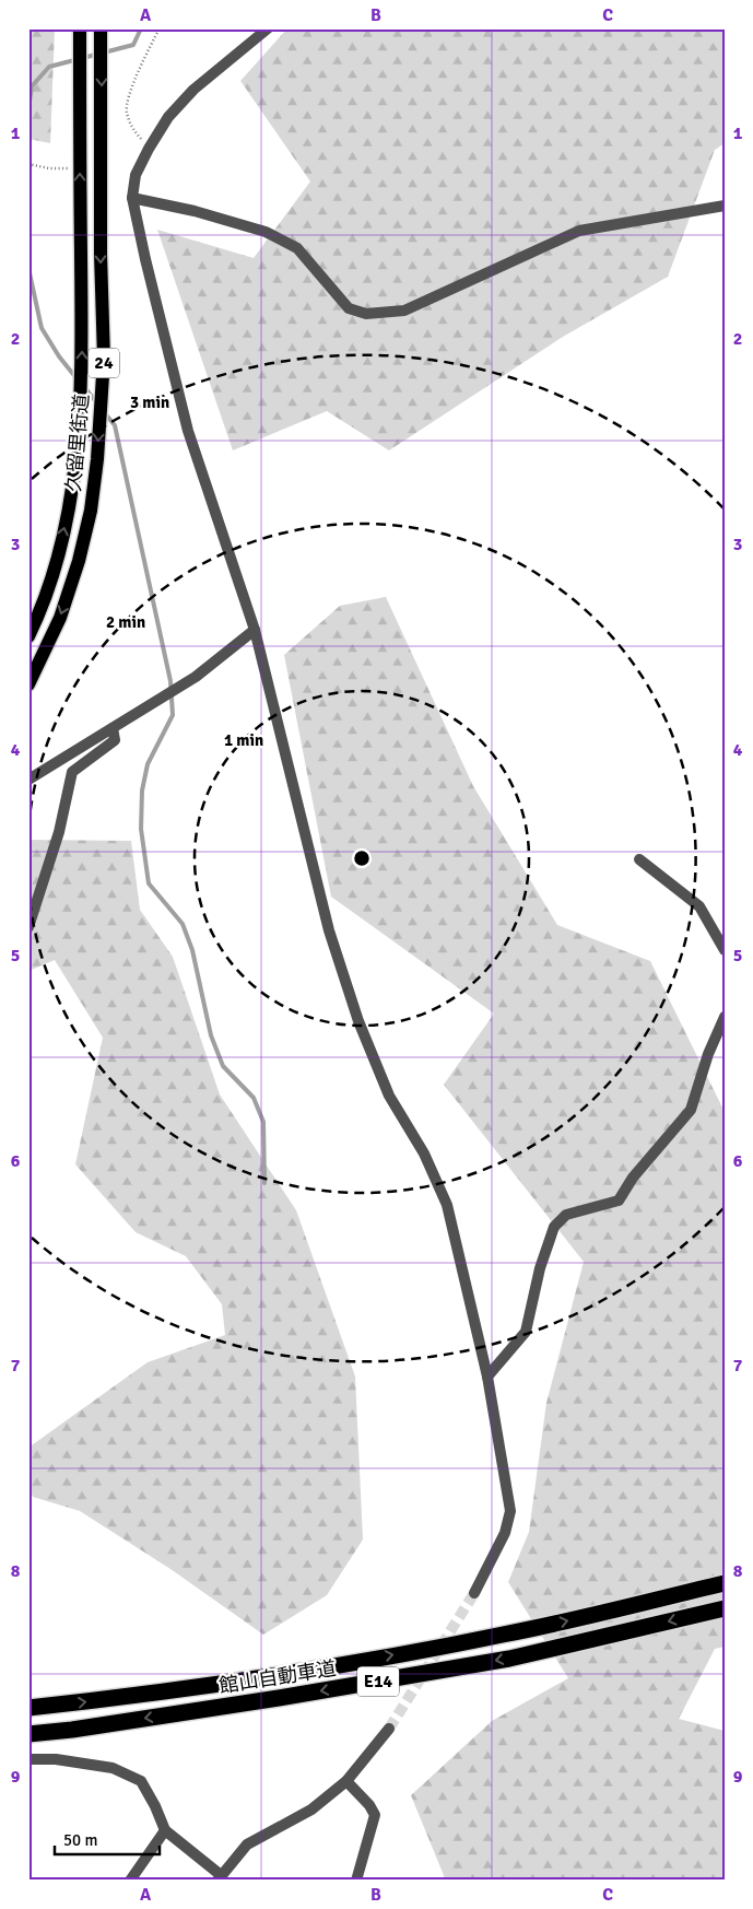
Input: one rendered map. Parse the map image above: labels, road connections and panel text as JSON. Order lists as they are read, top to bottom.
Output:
{
  "streets": {
    "highway": ["館山自動車道", "E14"],
    "main road": ["24", "久留里街道"]
  },
  "scale_bar": "50 m",
  "grid": {
    "columns": ["A", "B", "C"],
    "rows": [
      "1",
      "2",
      "3",
      "4",
      "5",
      "6",
      "7",
      "8",
      "9"
    ]
  },
  "rings": ["3 min", "2 min", "1 min"]
}
